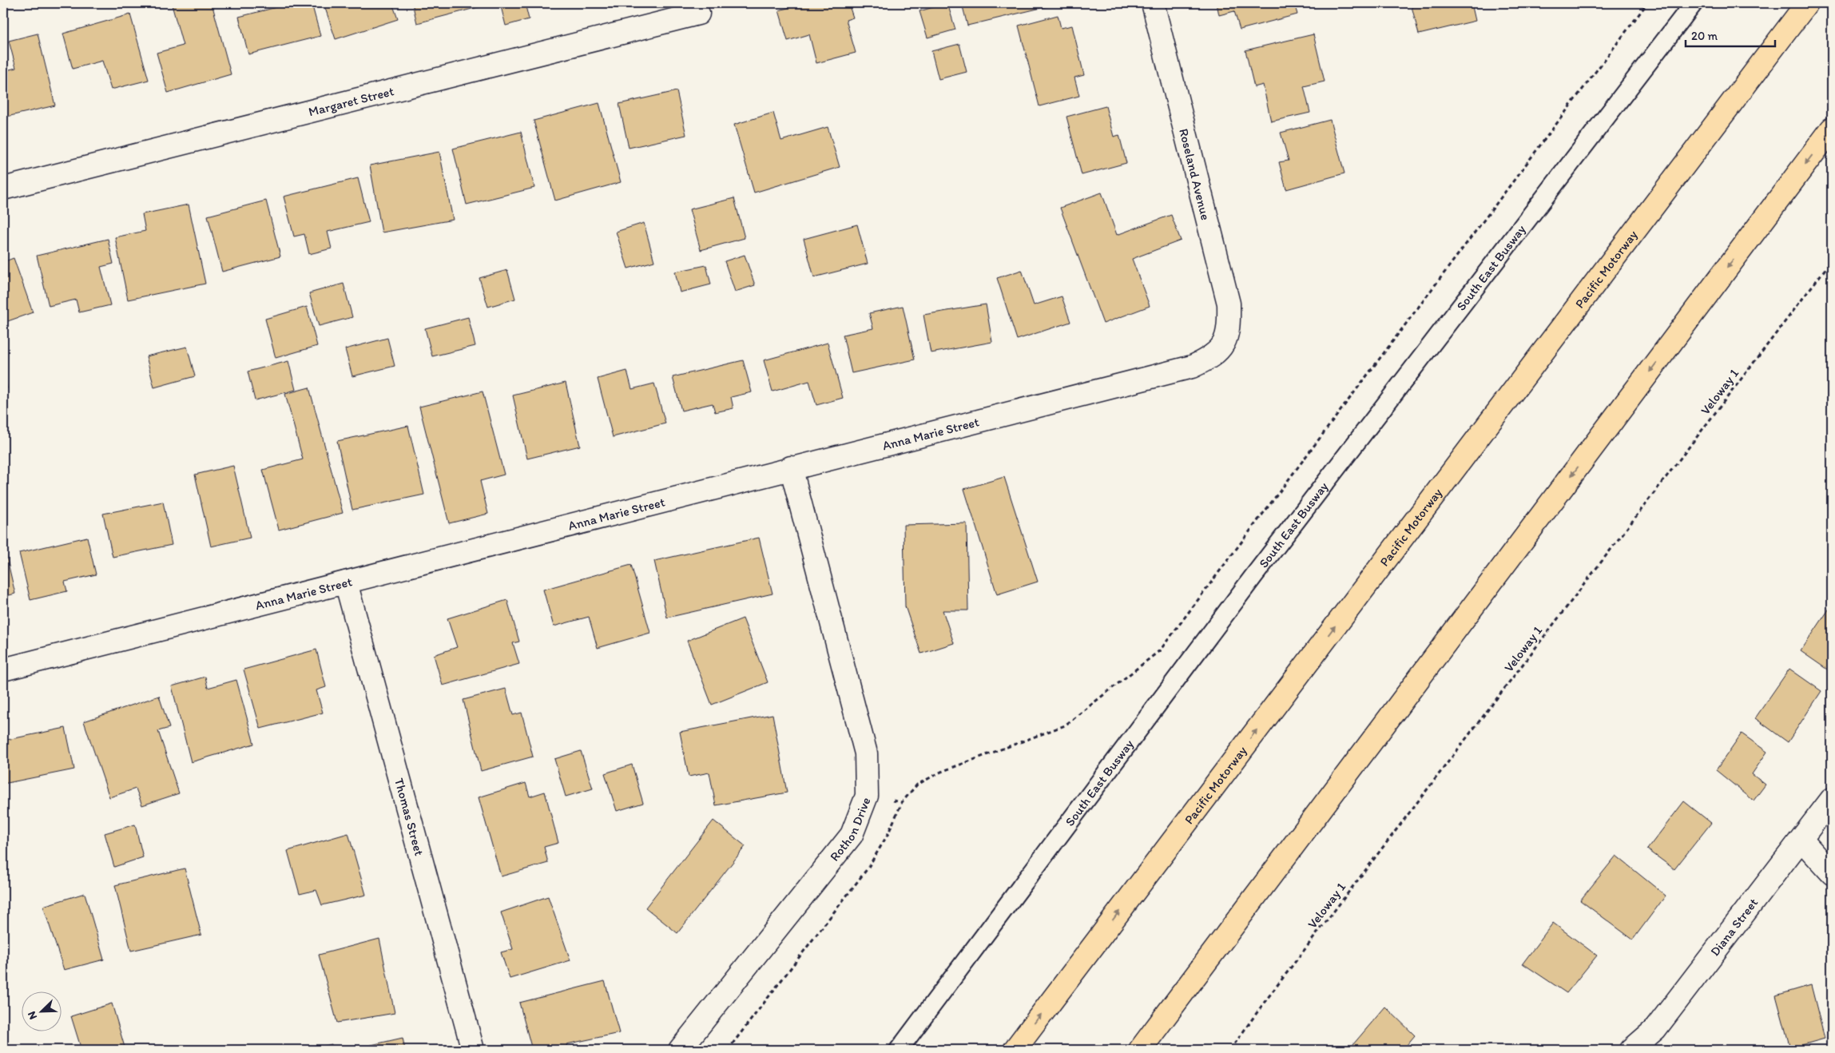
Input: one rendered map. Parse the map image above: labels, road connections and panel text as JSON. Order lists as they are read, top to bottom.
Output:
{
  "streets": {
    "highway": ["Pacific Motorway"],
    "street": [
      "Margaret Street",
      "Roseland Avenue",
      "Anna Marie Street",
      "Thomas Street",
      "Rothon Drive",
      "Diana Street"
    ],
    "lane": ["South East Busway"],
    "path": ["Veloway 1"]
  },
  "crossings": [
    ["Roseland Avenue", "Anna Marie Street"],
    ["Anna Marie Street", "Thomas Street"],
    ["Anna Marie Street", "Rothon Drive"]
  ],
  "scale_bar": "20 m",
  "north": "bottom left"
}
